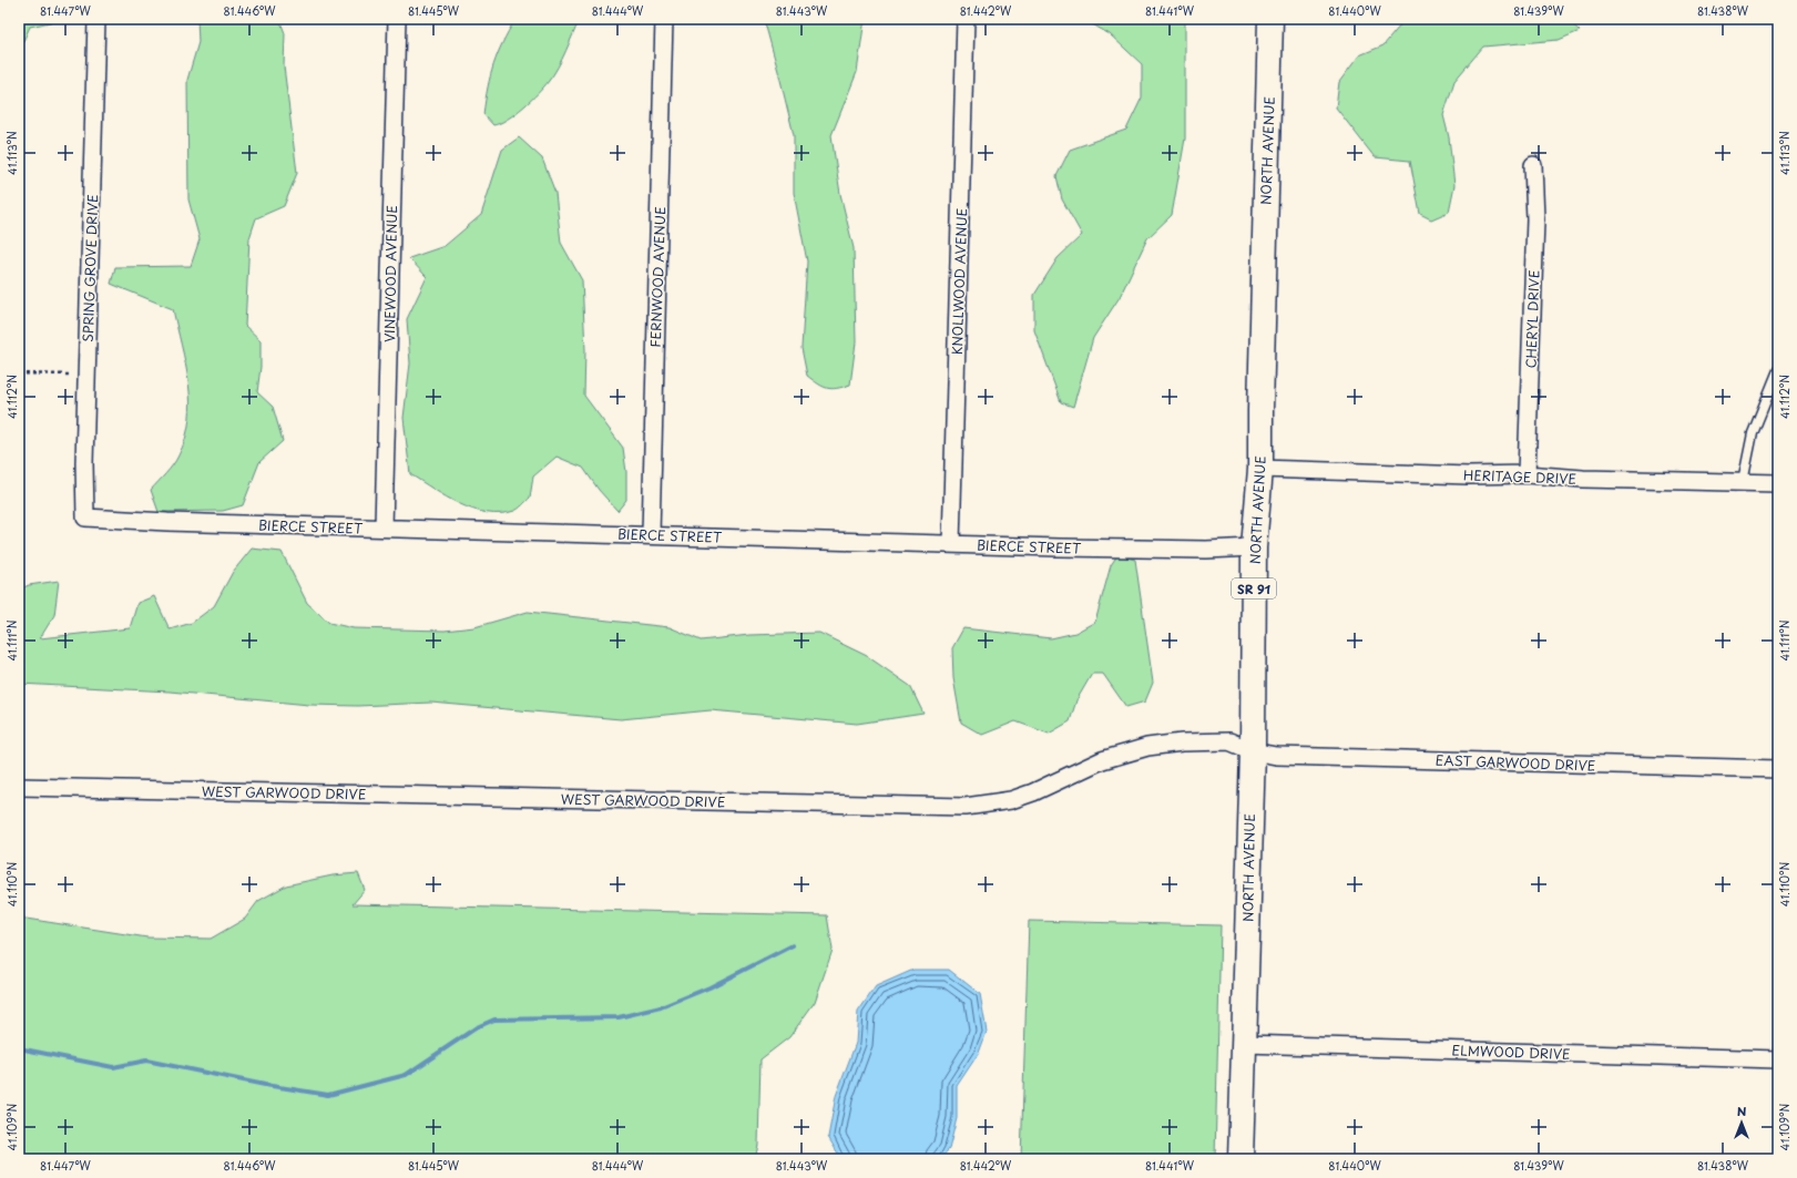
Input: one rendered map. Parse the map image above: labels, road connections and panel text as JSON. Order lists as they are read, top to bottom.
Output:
{
  "streets": {
    "main road": ["NORTH AVENUE", "SR 91"],
    "street": [
      "SPRING GROVE DRIVE",
      "VINEWOOD AVENUE",
      "FERNWOOD AVENUE",
      "KNOLLWOOD AVENUE",
      "CHERYL DRIVE",
      "HERITAGE DRIVE",
      "BIERCE STREET",
      "EAST GARWOOD DRIVE",
      "WEST GARWOOD DRIVE",
      "ELMWOOD DRIVE"
    ]
  },
  "crossings": [
    ["NORTH AVENUE", "HERITAGE DRIVE"],
    ["NORTH AVENUE", "BIERCE STREET"],
    ["NORTH AVENUE", "EAST GARWOOD DRIVE"],
    ["NORTH AVENUE", "WEST GARWOOD DRIVE"],
    ["NORTH AVENUE", "ELMWOOD DRIVE"],
    ["SPRING GROVE DRIVE", "BIERCE STREET"],
    ["VINEWOOD AVENUE", "BIERCE STREET"],
    ["FERNWOOD AVENUE", "BIERCE STREET"],
    ["KNOLLWOOD AVENUE", "BIERCE STREET"],
    ["CHERYL DRIVE", "HERITAGE DRIVE"],
    ["EAST GARWOOD DRIVE", "WEST GARWOOD DRIVE"]
  ],
  "north": "top",
  "coordinates": [
    "81.447°W",
    "81.446°W",
    "81.445°W",
    "81.444°W",
    "81.443°W",
    "81.442°W",
    "81.441°W",
    "81.440°W",
    "81.439°W",
    "81.438°W",
    "41.113°N",
    "41.112°N",
    "41.111°N",
    "41.110°N",
    "41.109°N"
  ]
}
